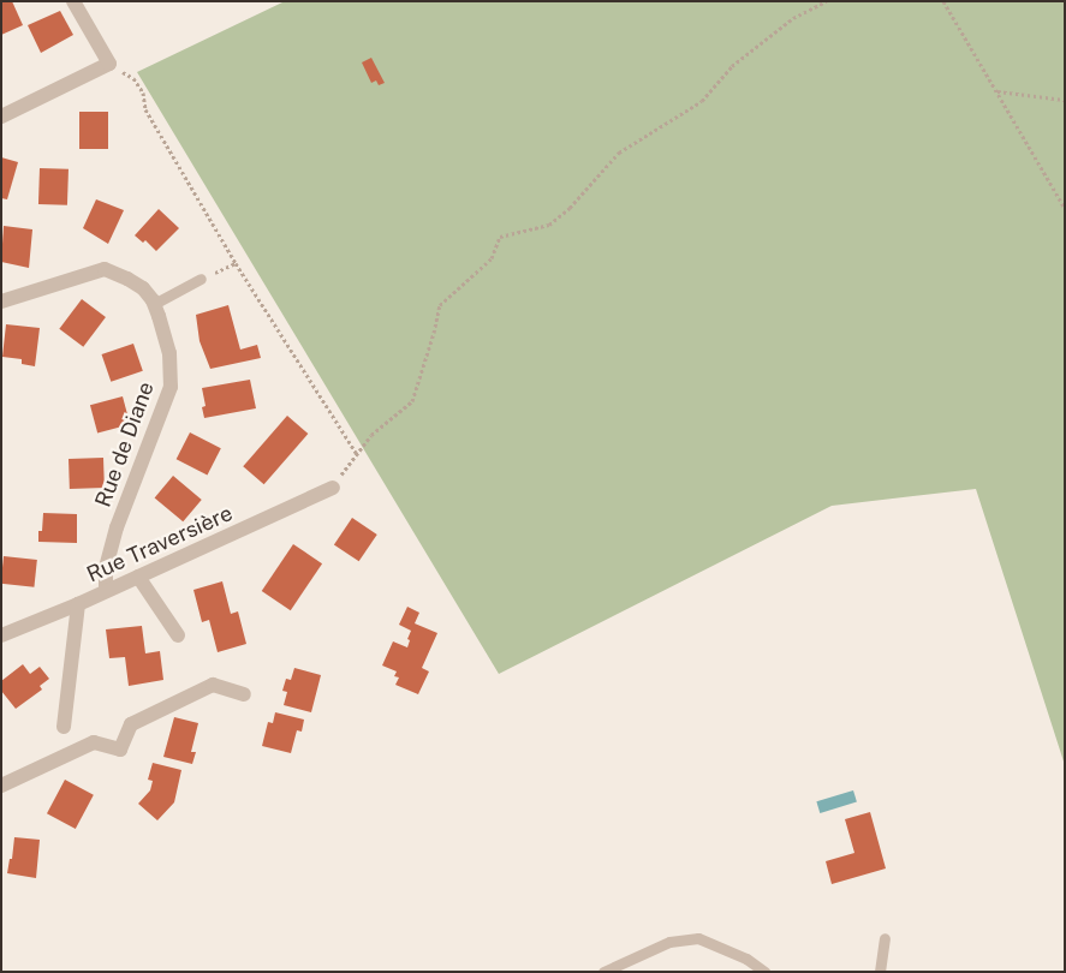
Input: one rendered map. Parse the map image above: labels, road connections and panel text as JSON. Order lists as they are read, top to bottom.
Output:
{
  "streets": {
    "street": ["Rue de Diane", "Rue Traversière"]
  },
  "crossings": [
    ["Rue de Diane", "Rue Traversière"]
  ]
}
